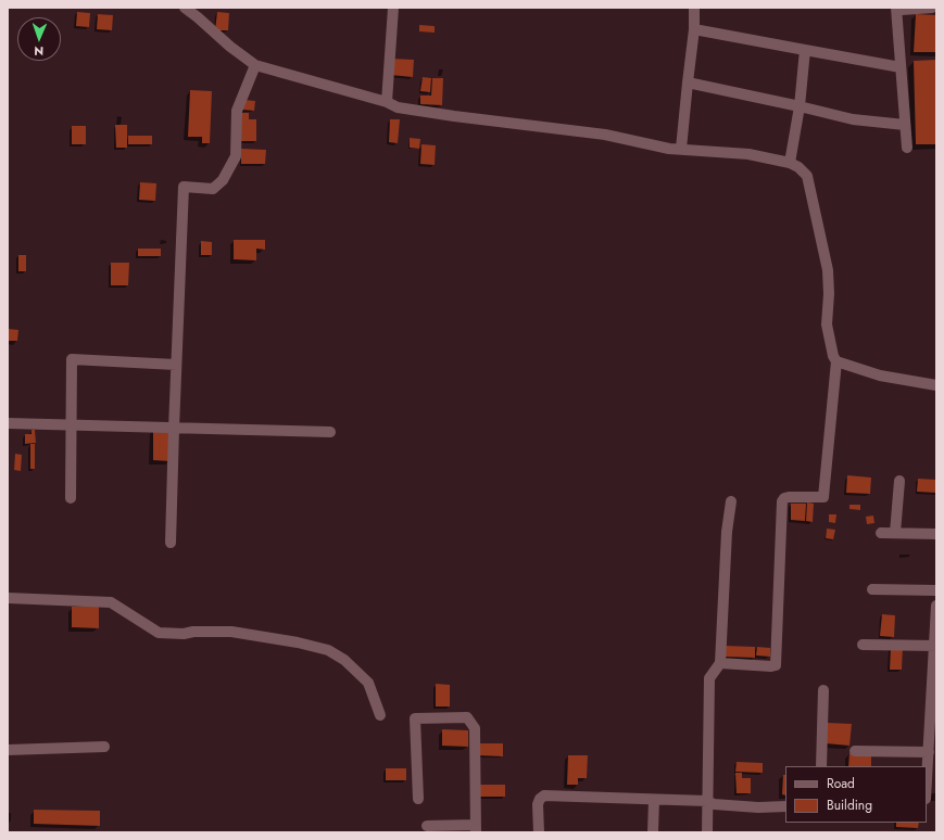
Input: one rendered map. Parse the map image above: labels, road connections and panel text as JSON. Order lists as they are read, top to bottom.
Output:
{
  "legend": ["Road", "Building"],
  "north": "bottom"
}
